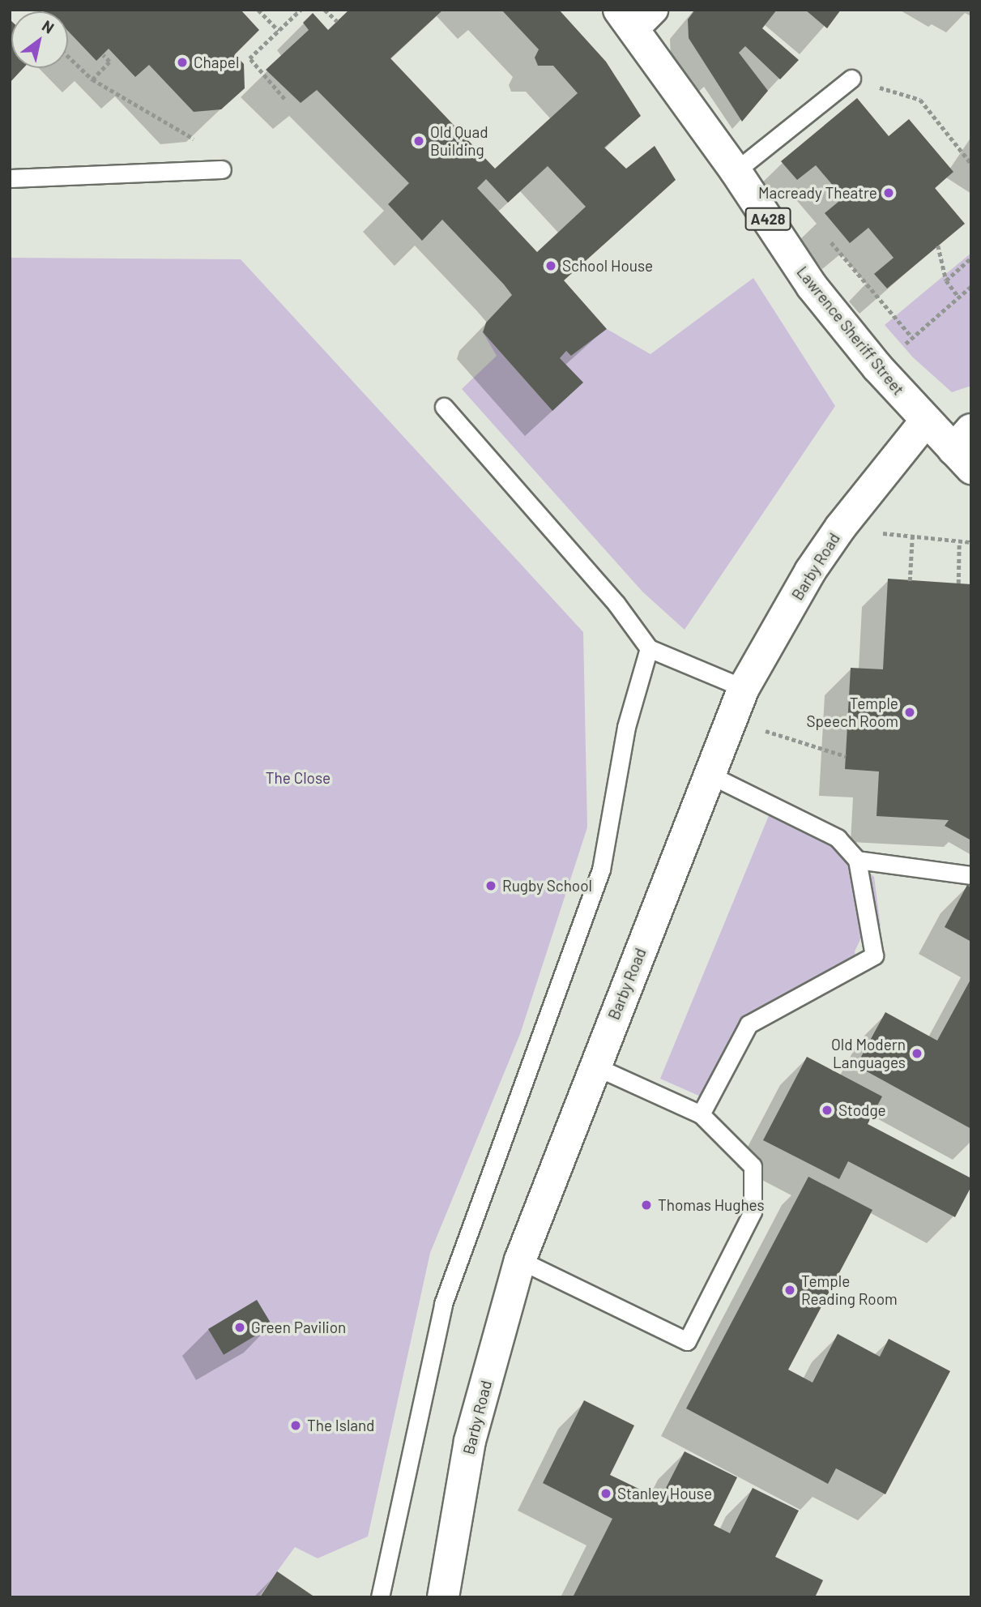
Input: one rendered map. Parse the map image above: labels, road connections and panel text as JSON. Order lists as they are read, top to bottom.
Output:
{
  "streets": {
    "main road": ["A428", "Lawrence Sheriff Street", "Barby Road"]
  },
  "crossings": [
    ["Lawrence Sheriff Street", "Barby Road"]
  ],
  "parks": ["The Close"],
  "places": [
    "Chapel",
    "Old Quad Building",
    "Macready Theatre",
    "School House",
    "Temple Speech Room",
    "Rugby School",
    "Old Modern Languages",
    "Stodge",
    "Thomas Hughes",
    "Temple Reading Room",
    "Green Pavilion",
    "The Island",
    "Stanley House"
  ],
  "north": "top right"
}
